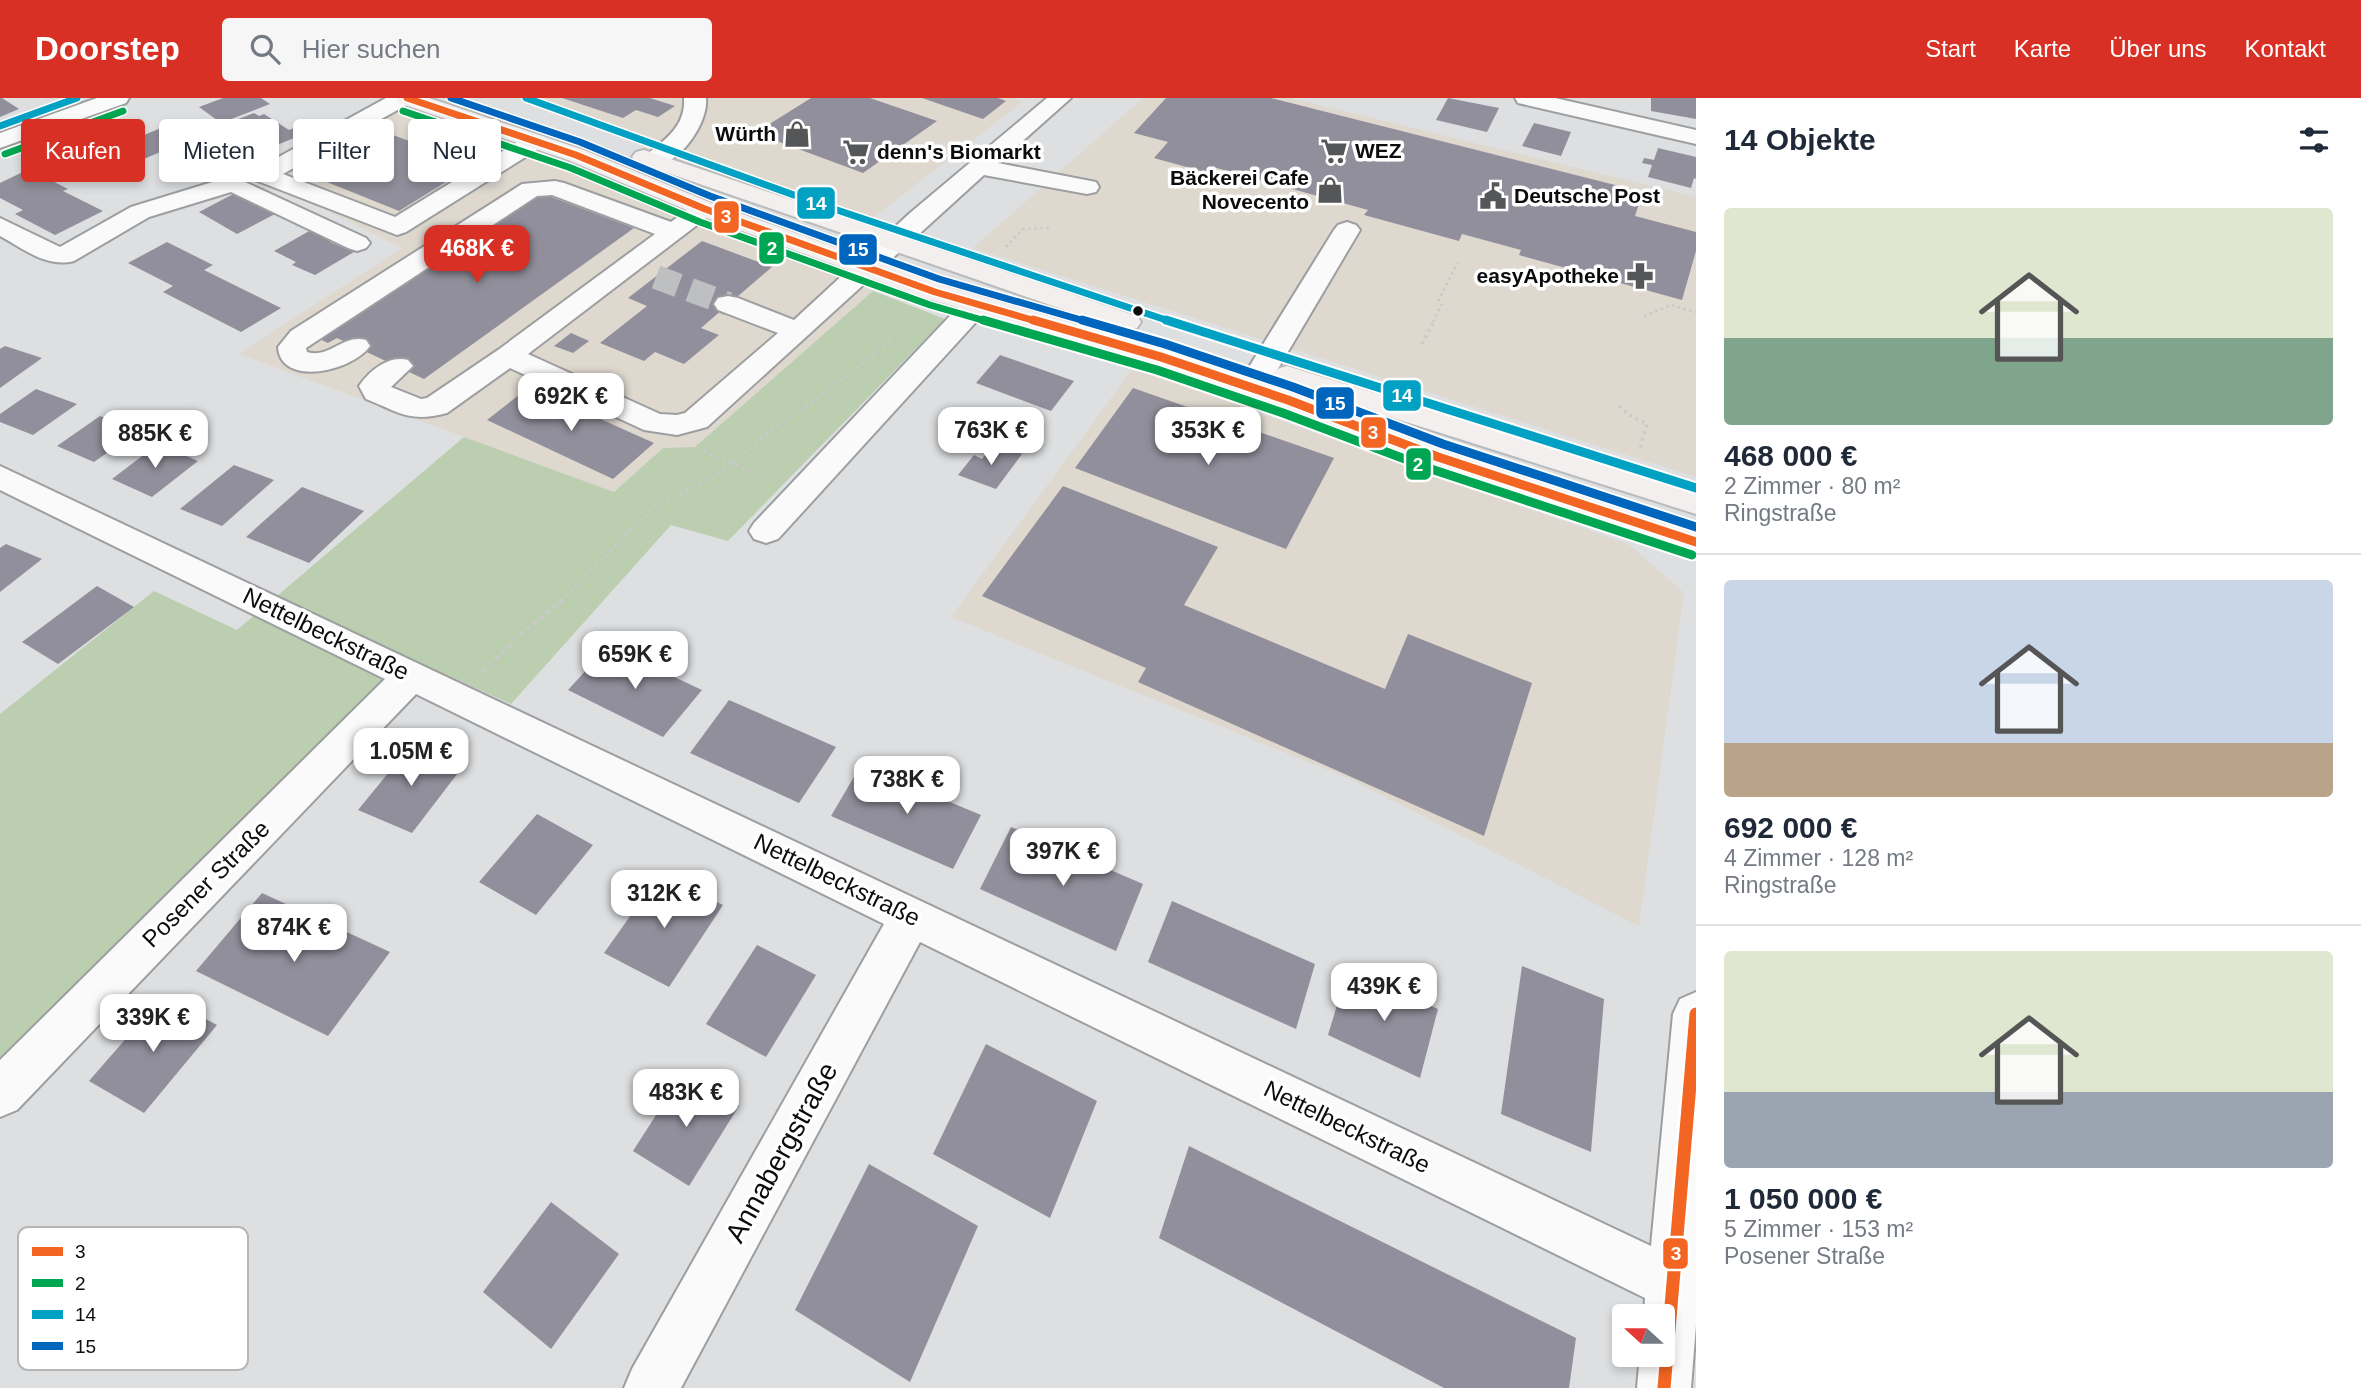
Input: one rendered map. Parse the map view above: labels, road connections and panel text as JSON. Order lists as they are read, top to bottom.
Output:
{
  "streets": {
    "street": ["Nettelbeckstraße", "Posener Straße", "Annabergstraße"]
  },
  "crossings": [
    ["Nettelbeckstraße", "Posener Straße"],
    ["Nettelbeckstraße", "Annabergstraße"]
  ],
  "places": {
    "shop": ["Würth", "Bäckerei Cafe Novecento"],
    "supermarket": ["WEZ", "denn's Biomarkt"],
    "public building": ["Deutsche Post"],
    "pharmacy": ["easyApotheke"]
  },
  "lines": [
    "transit line 3",
    "transit line 14",
    "transit line 15",
    "transit line 2"
  ],
  "legend": [
    "3",
    "2",
    "14",
    "15"
  ],
  "north": "left",
  "page": {
    "header": "Doorstep",
    "search": "Hier suchen",
    "nav": [
      "Start",
      "Karte",
      "Über uns",
      "Kontakt"
    ],
    "heading": "14 Objekte",
    "chip": [
      "Kaufen",
      "Mieten",
      "Filter",
      "Neu"
    ],
    "list": [
      {
        "name": "468 000 €",
        "note": "2 Zimmer · 80 m² · Ringstraße"
      },
      {
        "name": "692 000 €",
        "note": "4 Zimmer · 128 m² · Ringstraße"
      },
      {
        "name": "1 050 000 €",
        "note": "5 Zimmer · 153 m² · Posener Straße"
      }
    ],
    "price": [
      "468K €",
      "692K €",
      "763K €",
      "353K €",
      "885K €",
      "659K €",
      "1.05M €",
      "738K €",
      "397K €",
      "312K €",
      "874K €",
      "439K €",
      "339K €",
      "483K €"
    ]
  }
}
